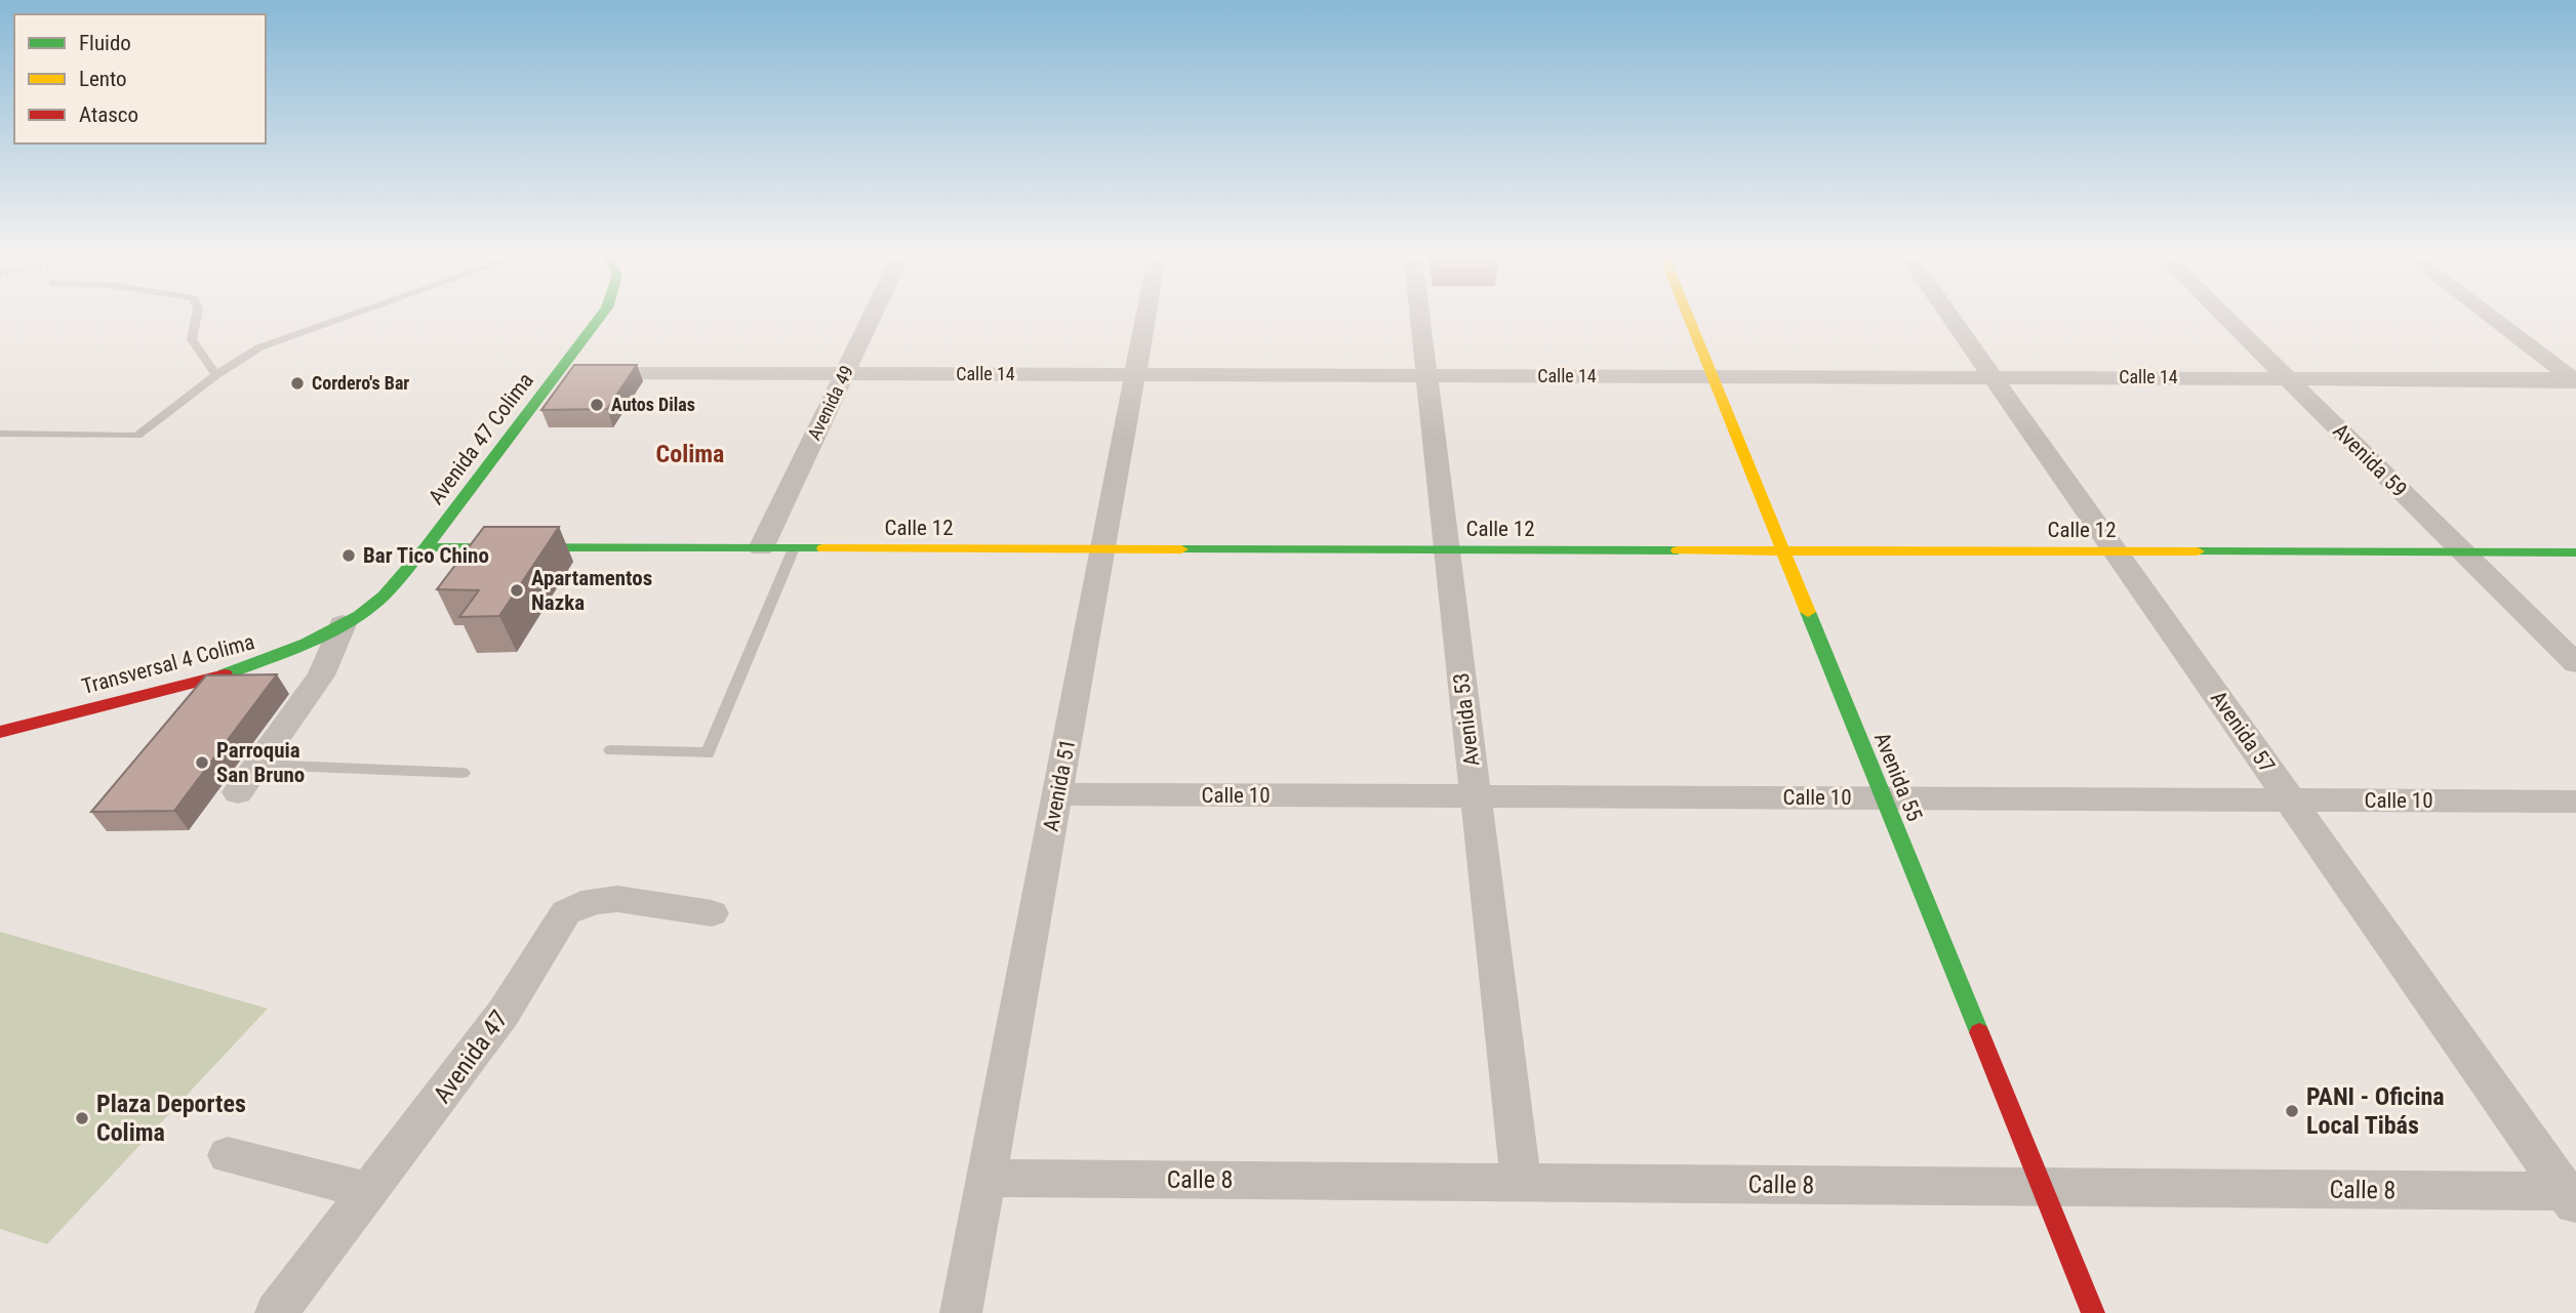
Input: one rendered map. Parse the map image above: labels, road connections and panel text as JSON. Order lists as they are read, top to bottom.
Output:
{
  "streets": {
    "street": [
      "Calle 14",
      "Avenida 49",
      "Avenida 47 Colima",
      "Avenida 59",
      "Calle 12",
      "Transversal 4 Colima",
      "Avenida 53",
      "Avenida 57",
      "Avenida 55",
      "Avenida 51",
      "Calle 10",
      "Avenida 47",
      "Calle 8"
    ]
  },
  "crossings": [
    ["Calle 14", "Avenida 49"],
    ["Calle 14", "Avenida 47 Colima"],
    ["Calle 14", "Avenida 59"],
    ["Calle 14", "Avenida 53"],
    ["Calle 14", "Avenida 57"],
    ["Calle 14", "Avenida 55"],
    ["Calle 14", "Avenida 51"],
    ["Avenida 49", "Calle 12"],
    ["Avenida 47 Colima", "Calle 12"],
    ["Avenida 47 Colima", "Transversal 4 Colima"],
    ["Avenida 59", "Calle 12"],
    ["Calle 12", "Avenida 53"],
    ["Calle 12", "Avenida 57"],
    ["Calle 12", "Avenida 55"],
    ["Calle 12", "Avenida 51"],
    ["Avenida 53", "Calle 10"],
    ["Avenida 53", "Calle 8"],
    ["Avenida 57", "Calle 10"],
    ["Avenida 57", "Calle 8"],
    ["Avenida 55", "Calle 10"],
    ["Avenida 55", "Calle 8"],
    ["Avenida 51", "Calle 10"],
    ["Avenida 51", "Calle 8"]
  ],
  "districts": ["Colima"],
  "places": [
    "Cordero's Bar",
    "Autos Dilas",
    "Bar Tico Chino",
    "Apartamentos Nazka",
    "Parroquia San Bruno",
    "PANI - Oficina Local Tibás",
    "Plaza Deportes Colima"
  ],
  "legend": ["Fluido", "Lento", "Atasco"]
}
